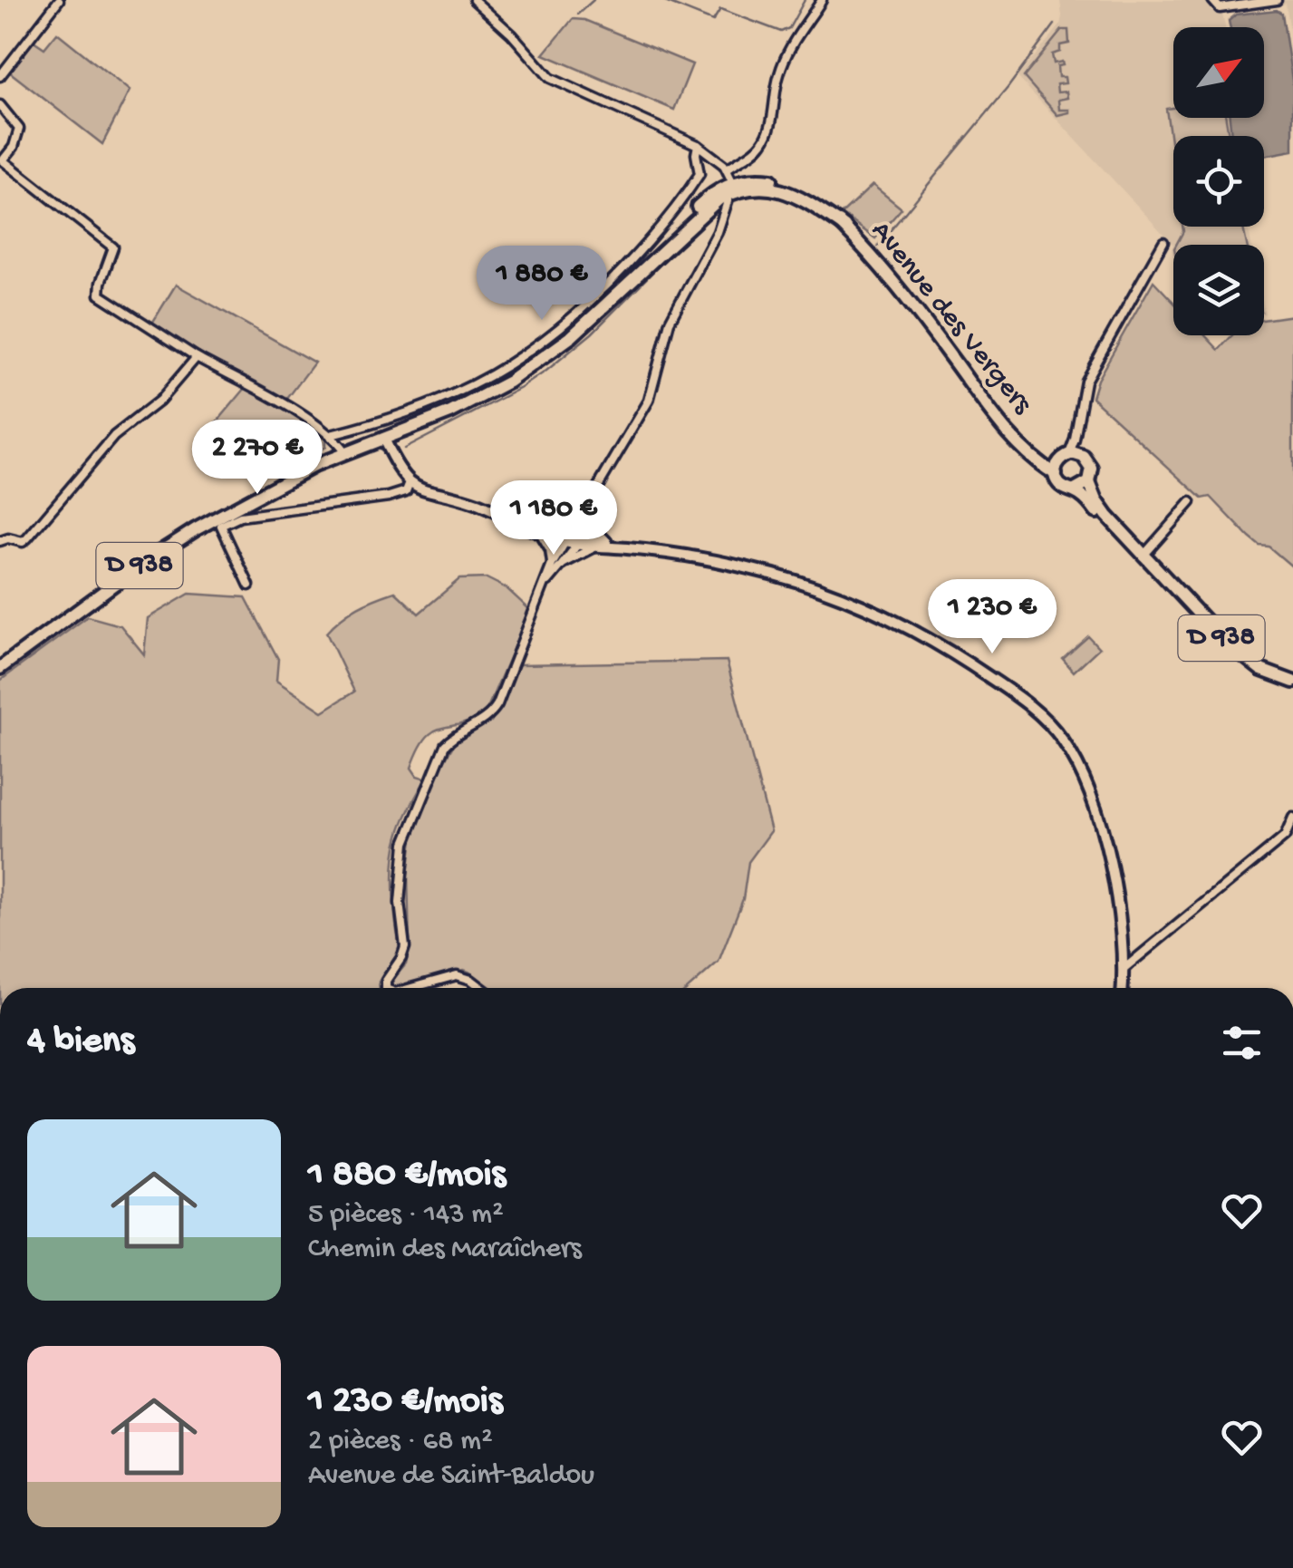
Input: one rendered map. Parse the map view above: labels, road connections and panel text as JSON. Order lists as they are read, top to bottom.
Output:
{
  "streets": {
    "main road": ["Avenue des Vergers", "D 938"]
  },
  "crossings": [
    ["Avenue des Vergers", "D 938"]
  ],
  "north": "top right",
  "page": {
    "price": [
      "1 880 €",
      "2 270 €",
      "1 180 €",
      "1 230 €"
    ],
    "heading": "4 biens",
    "list": [
      {
        "name": "1 880 €/mois",
        "note": "5 pièces · 143 m² · Chemin des Maraîchers"
      },
      {
        "name": "1 230 €/mois",
        "note": "2 pièces · 68 m² · Avenue de Saint-Baldou"
      }
    ]
  }
}
